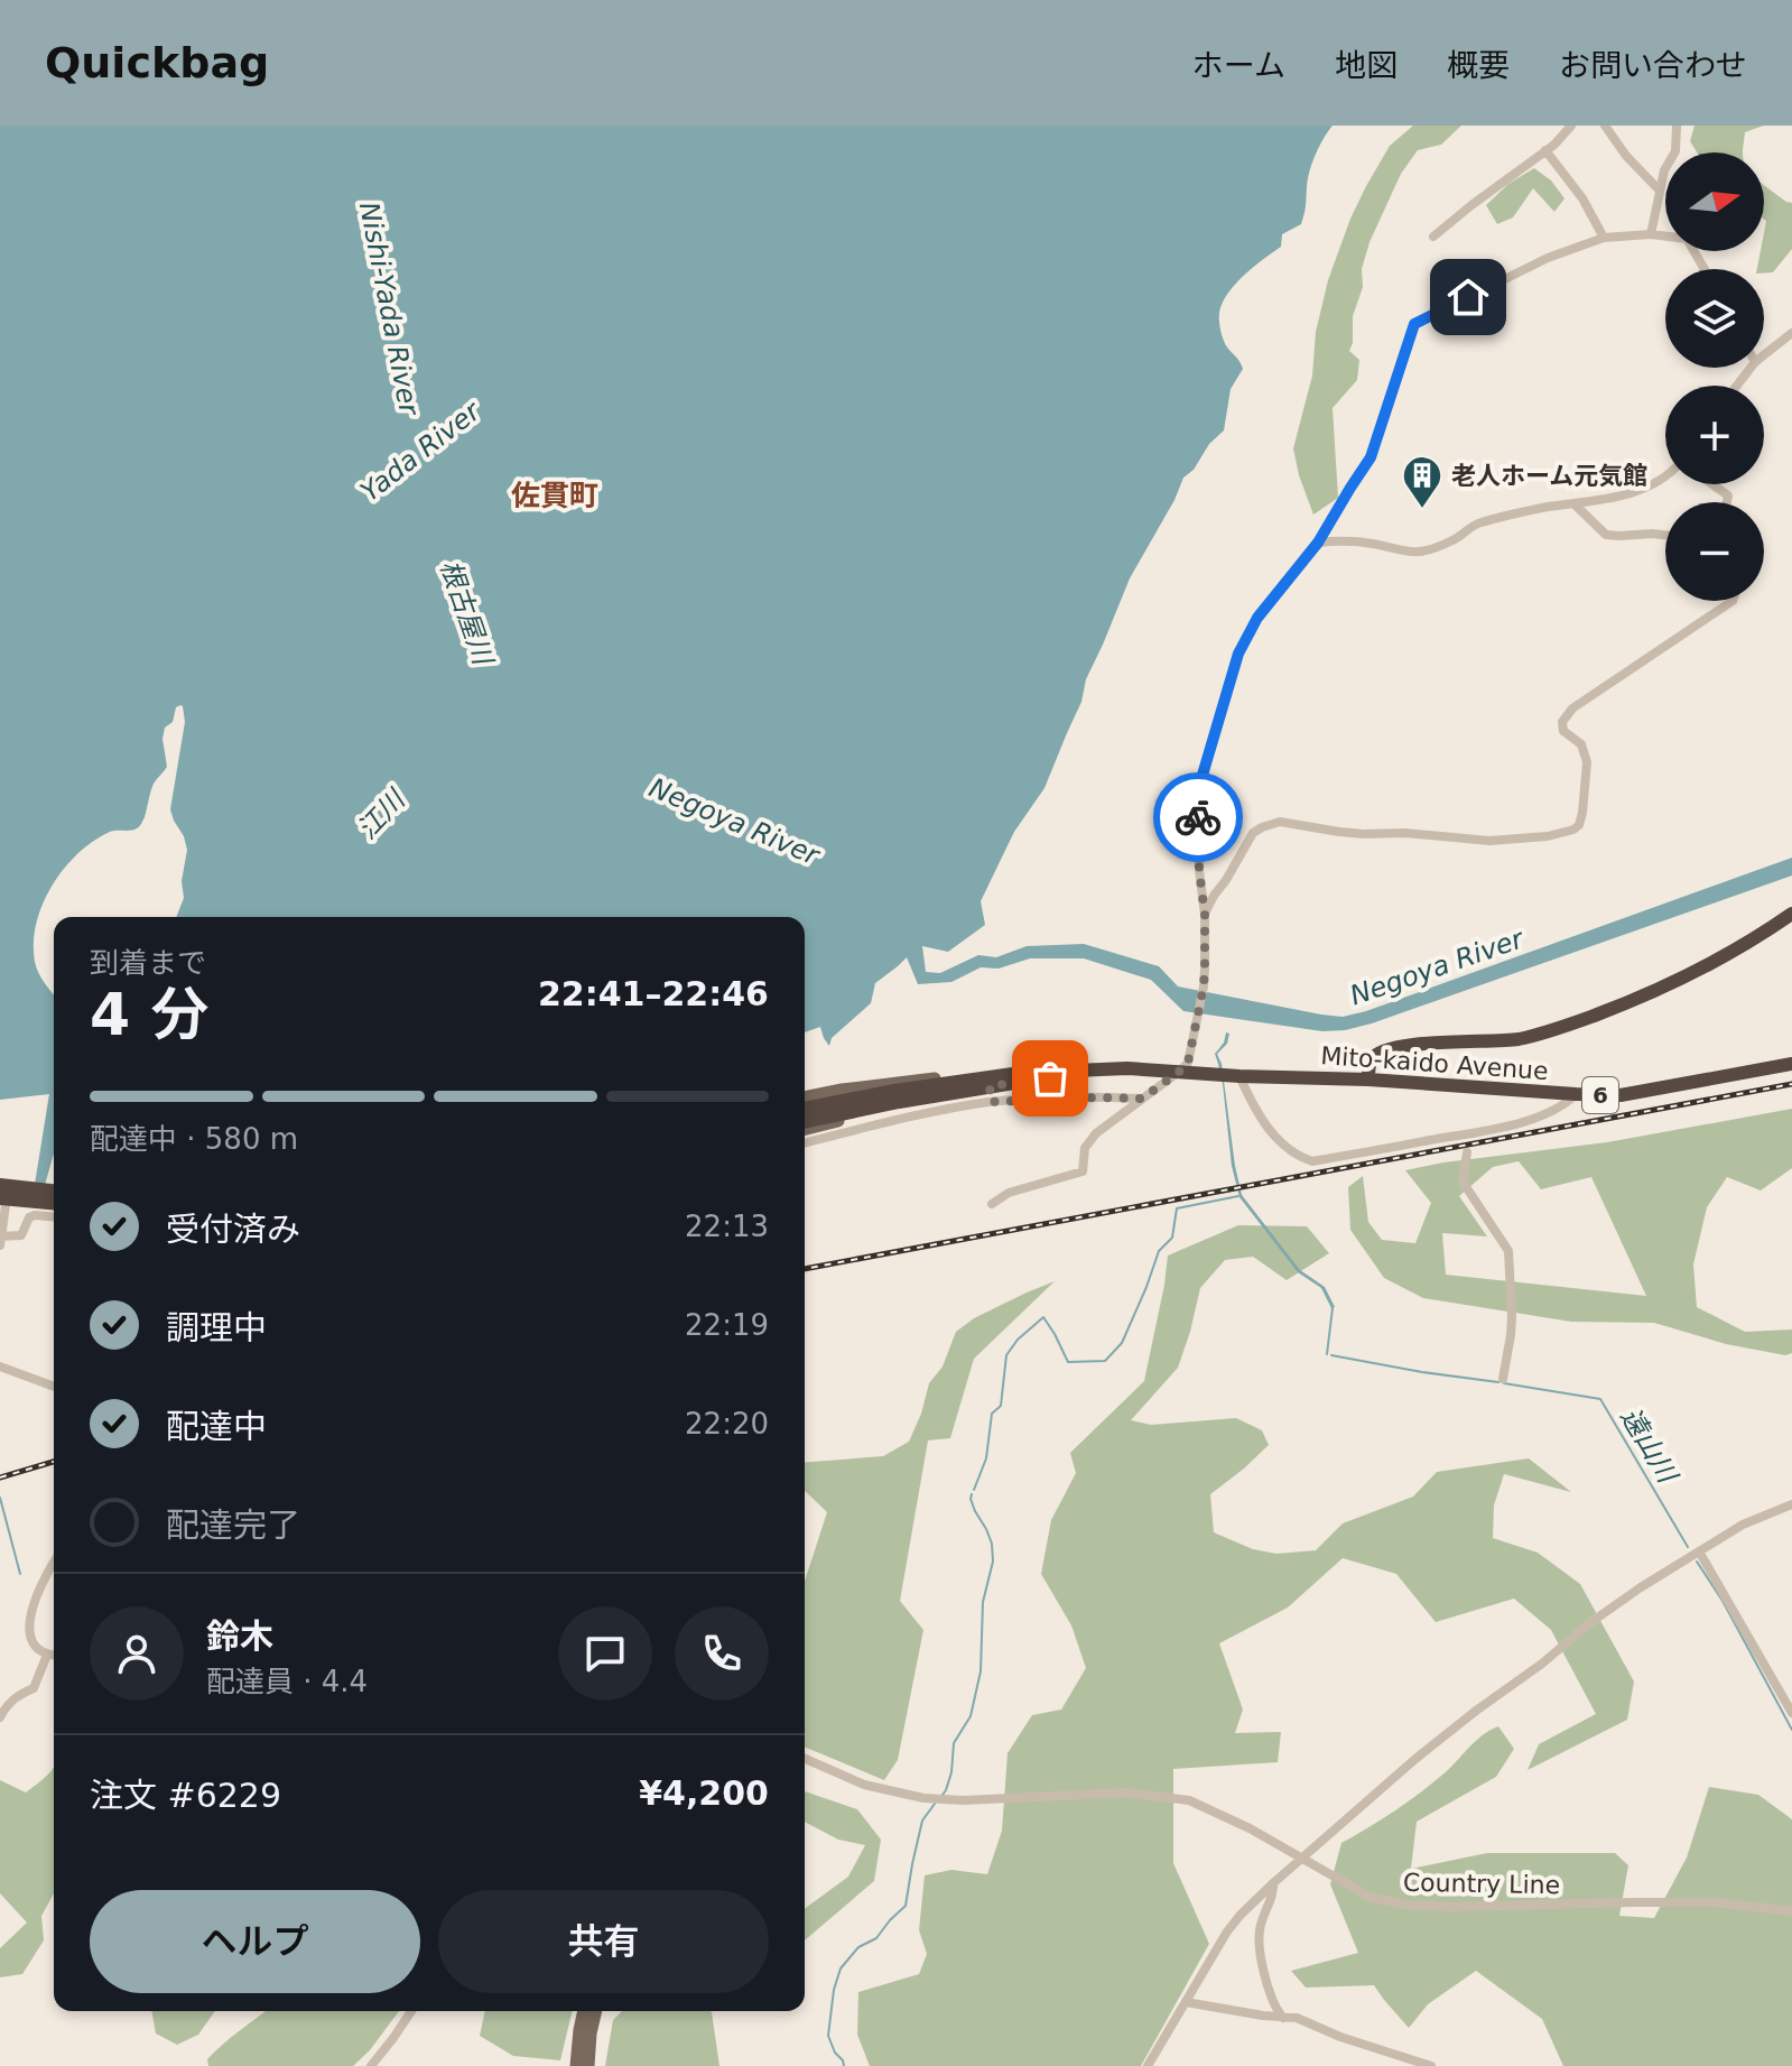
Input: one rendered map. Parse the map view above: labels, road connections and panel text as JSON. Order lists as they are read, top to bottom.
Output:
{
  "streets": {
    "highway": ["Mito-kaido Avenue", "6"],
    "street": ["Country Line"]
  },
  "districts": ["佐貫町"],
  "water": [
    "Nishi-Yada River",
    "Yada River",
    "根古屋川",
    "江川",
    "Negoya River",
    "遠山川"
  ],
  "places": {
    "building": ["老人ホーム元気館"]
  },
  "north": "right",
  "page": {
    "header": "Quickbag",
    "nav": [
      "ホーム",
      "地図",
      "概要",
      "お問い合わせ"
    ],
    "map_buttons": ["+", "−"],
    "heading": ["4 分", "到着まで", "22:41–22:46"],
    "panel": [
      "鈴木",
      "配達員 · 4.4",
      "注文 #6229",
      "¥4,200"
    ],
    "bar": "配達中 · 580 m",
    "list": [
      ["受付済み", "22:13"],
      ["調理中", "22:19"],
      ["配達中", "22:20"],
      "配達完了"
    ],
    "buttons": ["ヘルプ", "共有"]
  }
}
